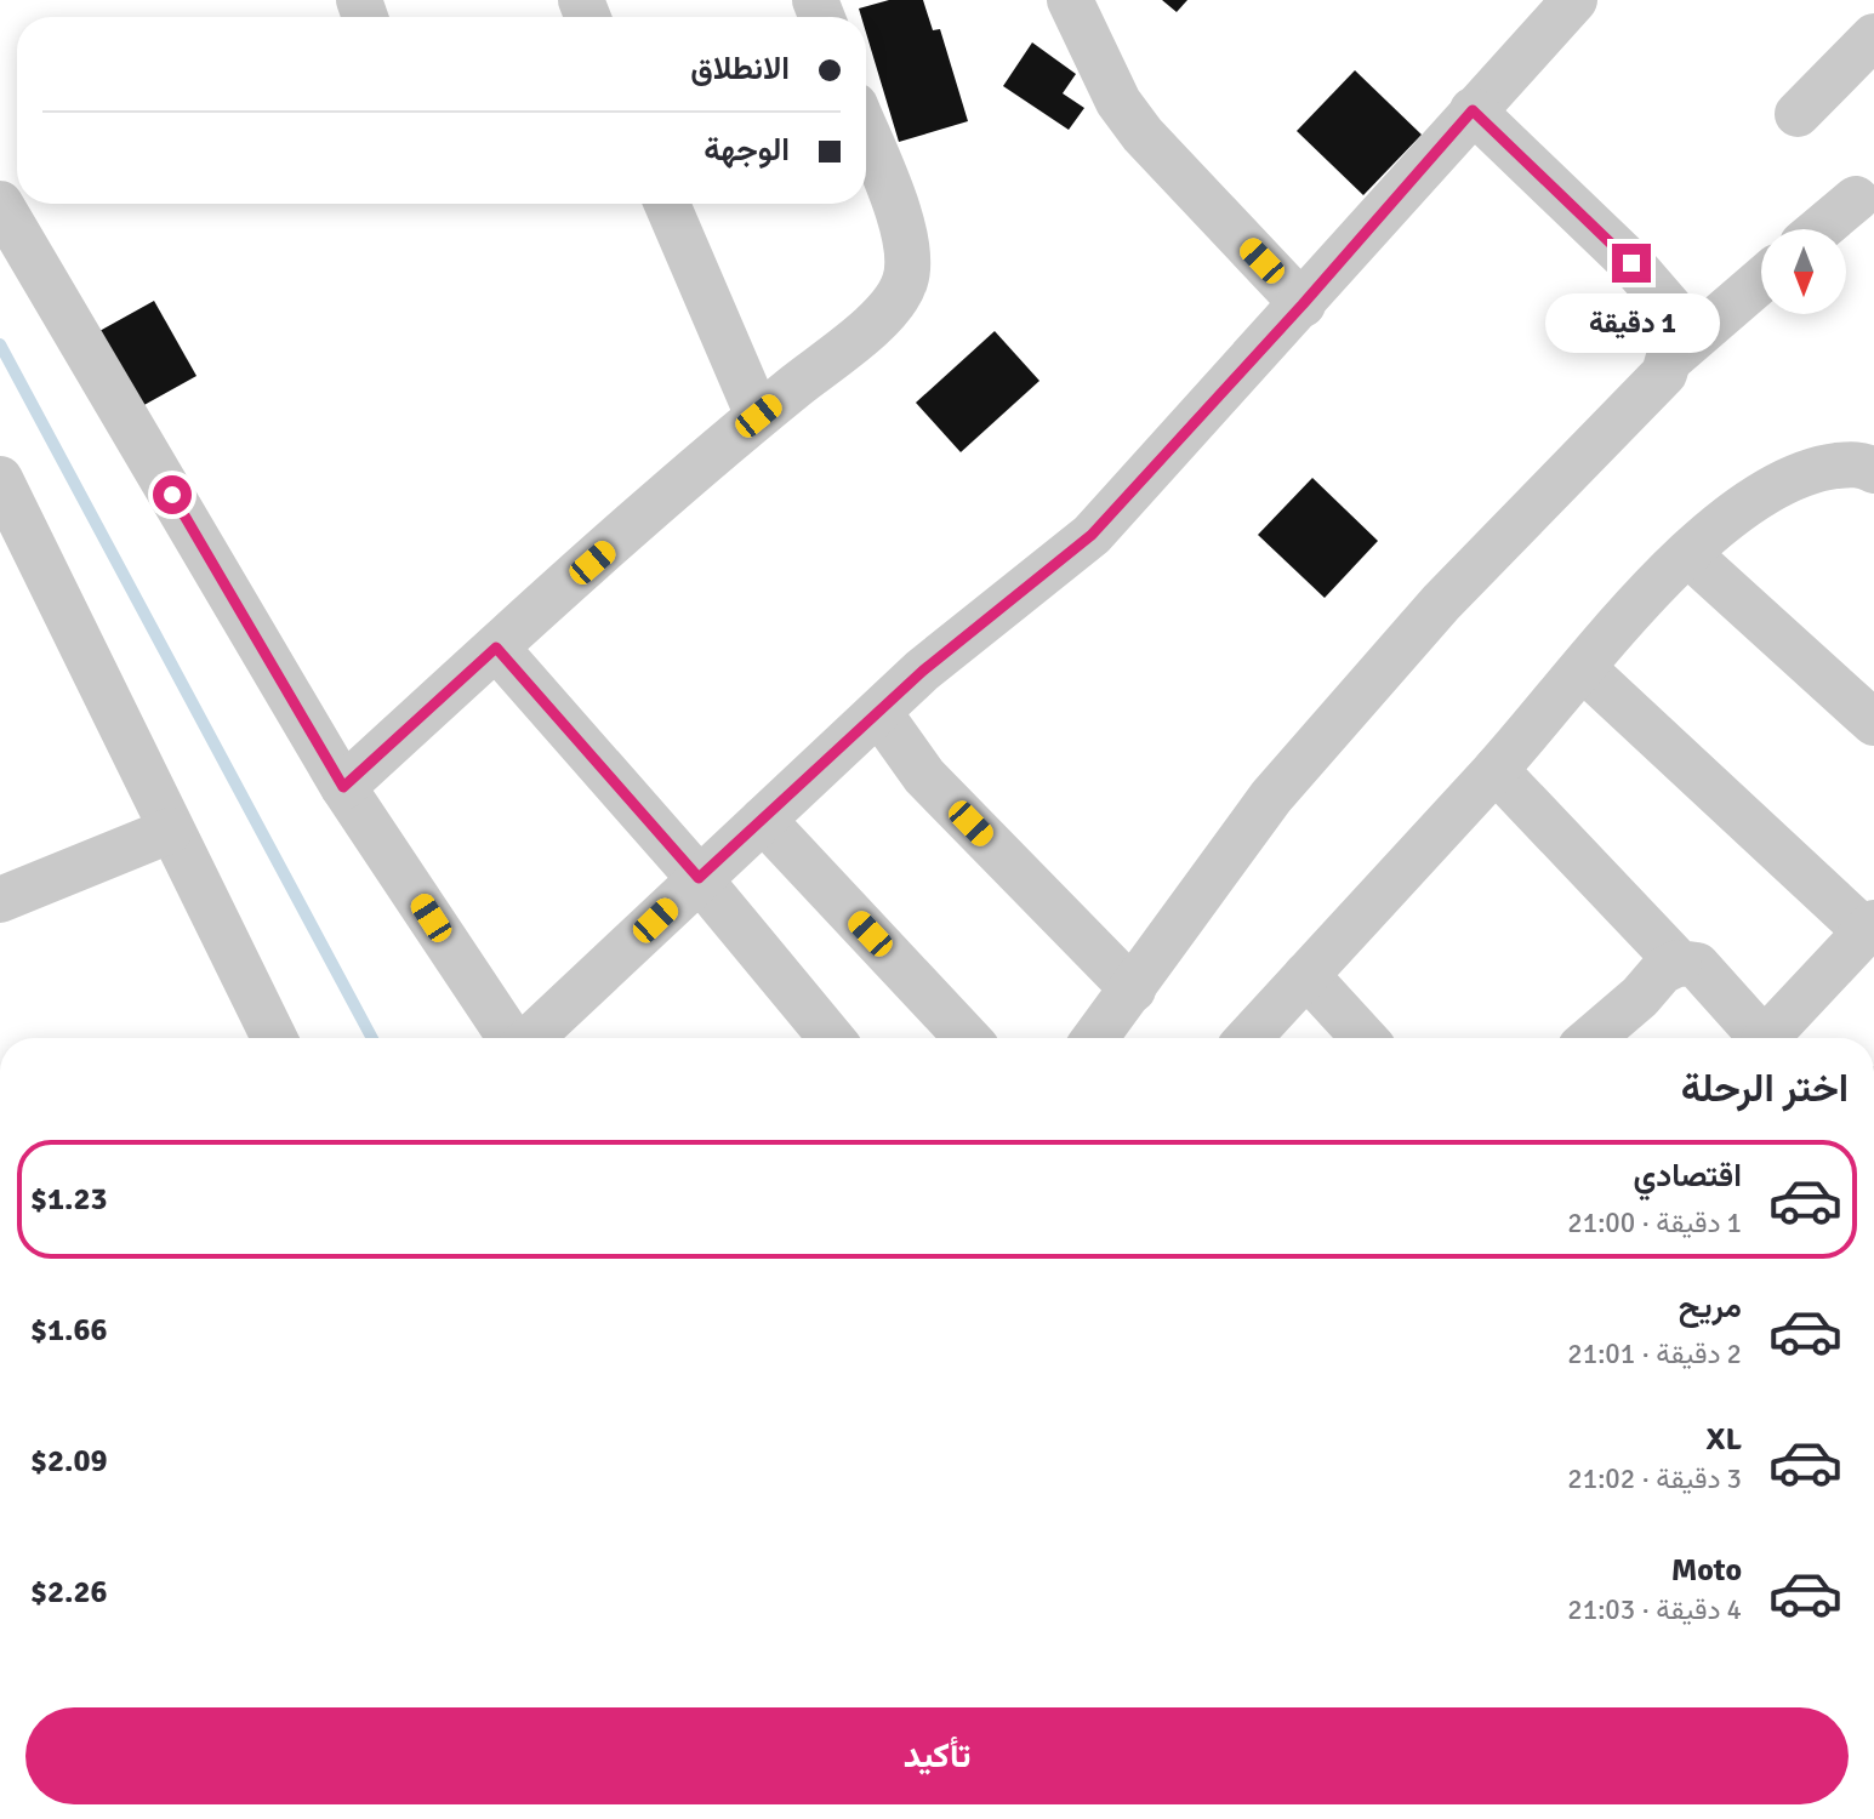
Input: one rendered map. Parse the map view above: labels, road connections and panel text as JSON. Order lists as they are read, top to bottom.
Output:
{
  "north": "bottom",
  "page": {
    "banner": ["الانطلاق", "الوجهة"],
    "bubble": "1 دقيقة",
    "heading": "اختر الرحلة",
    "list": [
      {
        "name": "اقتصادي",
        "note": "1 دقيقة · 21:00",
        "value": "$1.23"
      },
      {
        "name": "مريح",
        "note": "2 دقيقة · 21:01",
        "value": "$1.66"
      },
      {
        "name": "XL",
        "note": "3 دقيقة · 21:02",
        "value": "$2.09"
      },
      {
        "name": "Moto",
        "note": "4 دقيقة · 21:03",
        "value": "$2.26"
      }
    ],
    "buttons": "تأكيد"
  }
}
